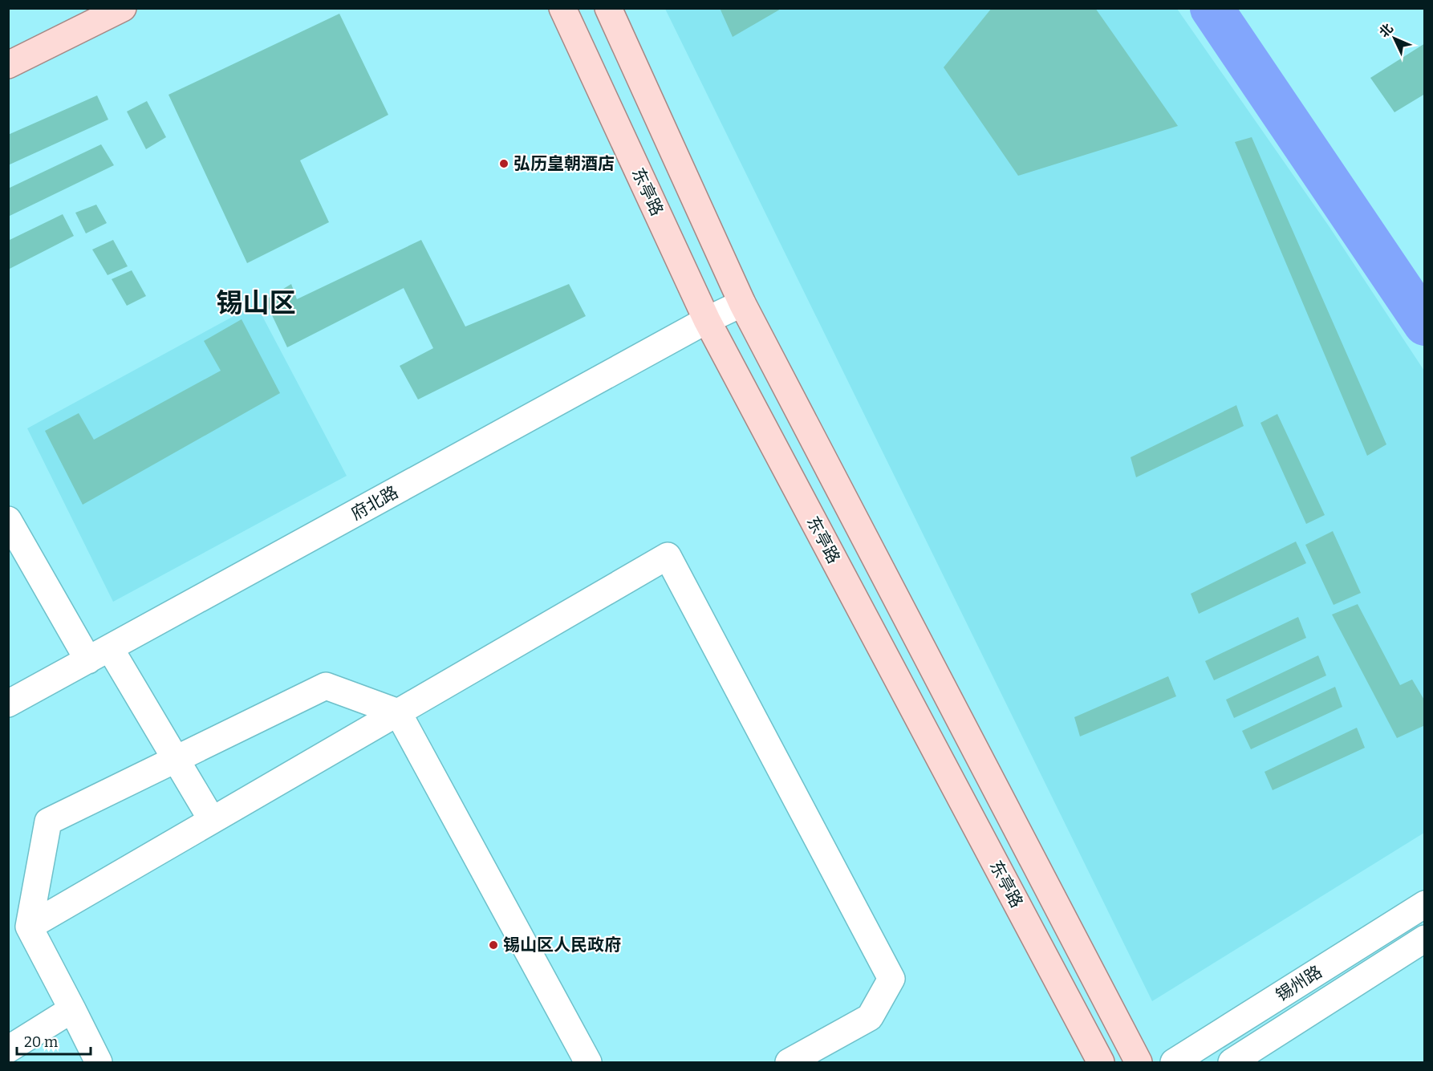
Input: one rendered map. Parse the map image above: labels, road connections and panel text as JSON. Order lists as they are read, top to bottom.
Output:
{
  "streets": {
    "main road": ["东亭路"],
    "street": ["府北路", "锡州路"]
  },
  "crossings": [
    ["东亭路", "府北路"]
  ],
  "districts": ["锡山区"],
  "places": ["弘历皇朝酒店", "锡山区人民政府"],
  "scale_bar": "20 m",
  "north": "top left"
}
